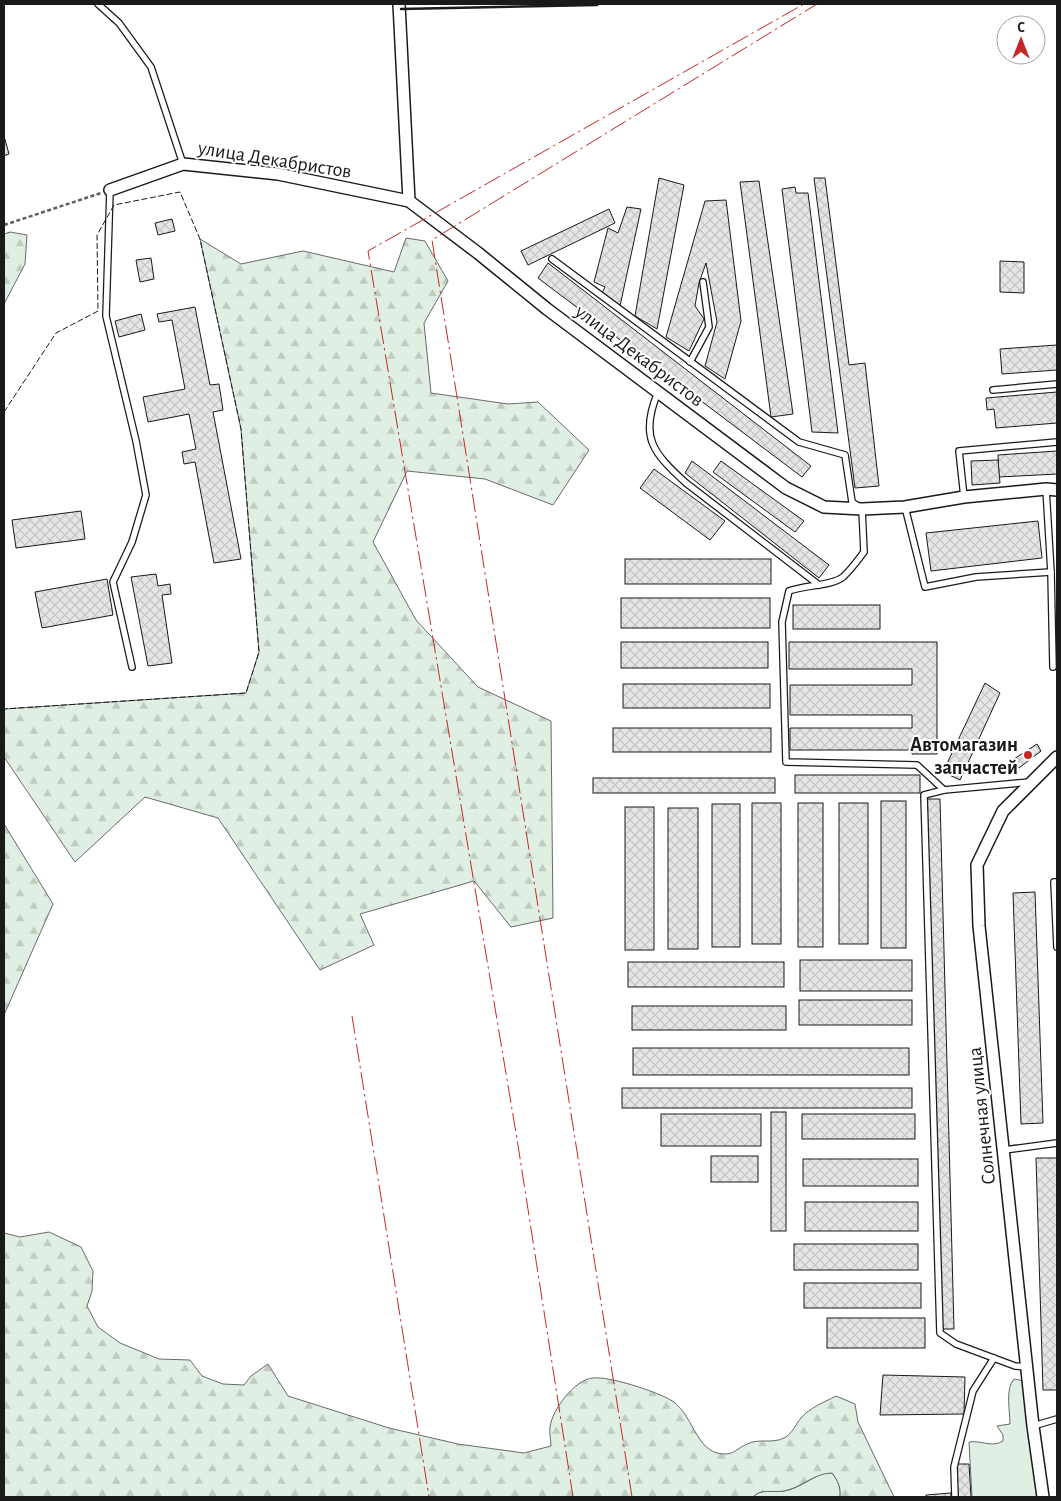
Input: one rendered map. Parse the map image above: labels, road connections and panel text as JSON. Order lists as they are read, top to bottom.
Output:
{
  "streets": {
    "street": ["улица Декабристов", "Солнечная улица"]
  },
  "places": ["Автомагазин запчастей"],
  "north": "top"
}
